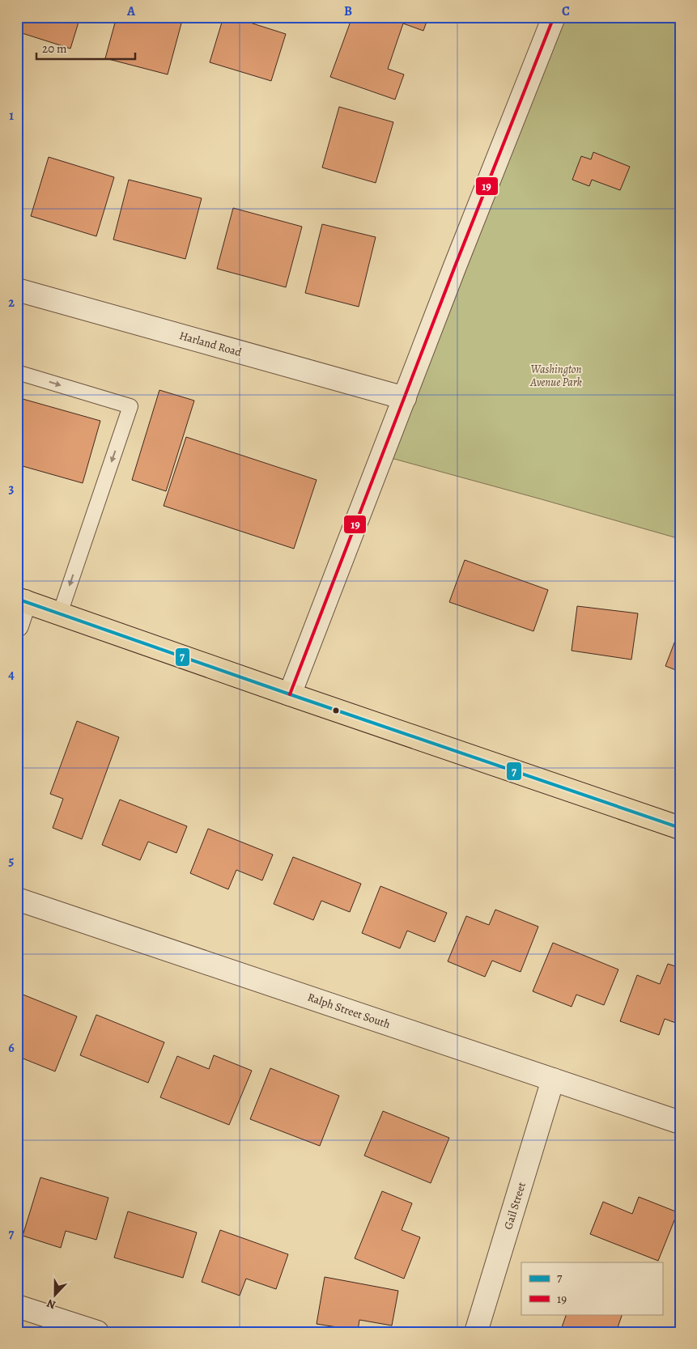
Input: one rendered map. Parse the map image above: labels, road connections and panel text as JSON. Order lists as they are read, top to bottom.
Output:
{
  "streets": {
    "street": ["Harland Road", "Ralph Street South", "Gail Street"]
  },
  "crossings": [
    ["Ralph Street South", "Gail Street"]
  ],
  "parks": ["Washington Avenue Park"],
  "lines": ["transit line 19", "transit line 7"],
  "legend": ["7", "19"],
  "scale_bar": "20 m",
  "north": "bottom",
  "grid": {
    "columns": ["A", "B", "C"],
    "rows": [
      "1",
      "2",
      "3",
      "4",
      "5",
      "6",
      "7"
    ]
  }
}
